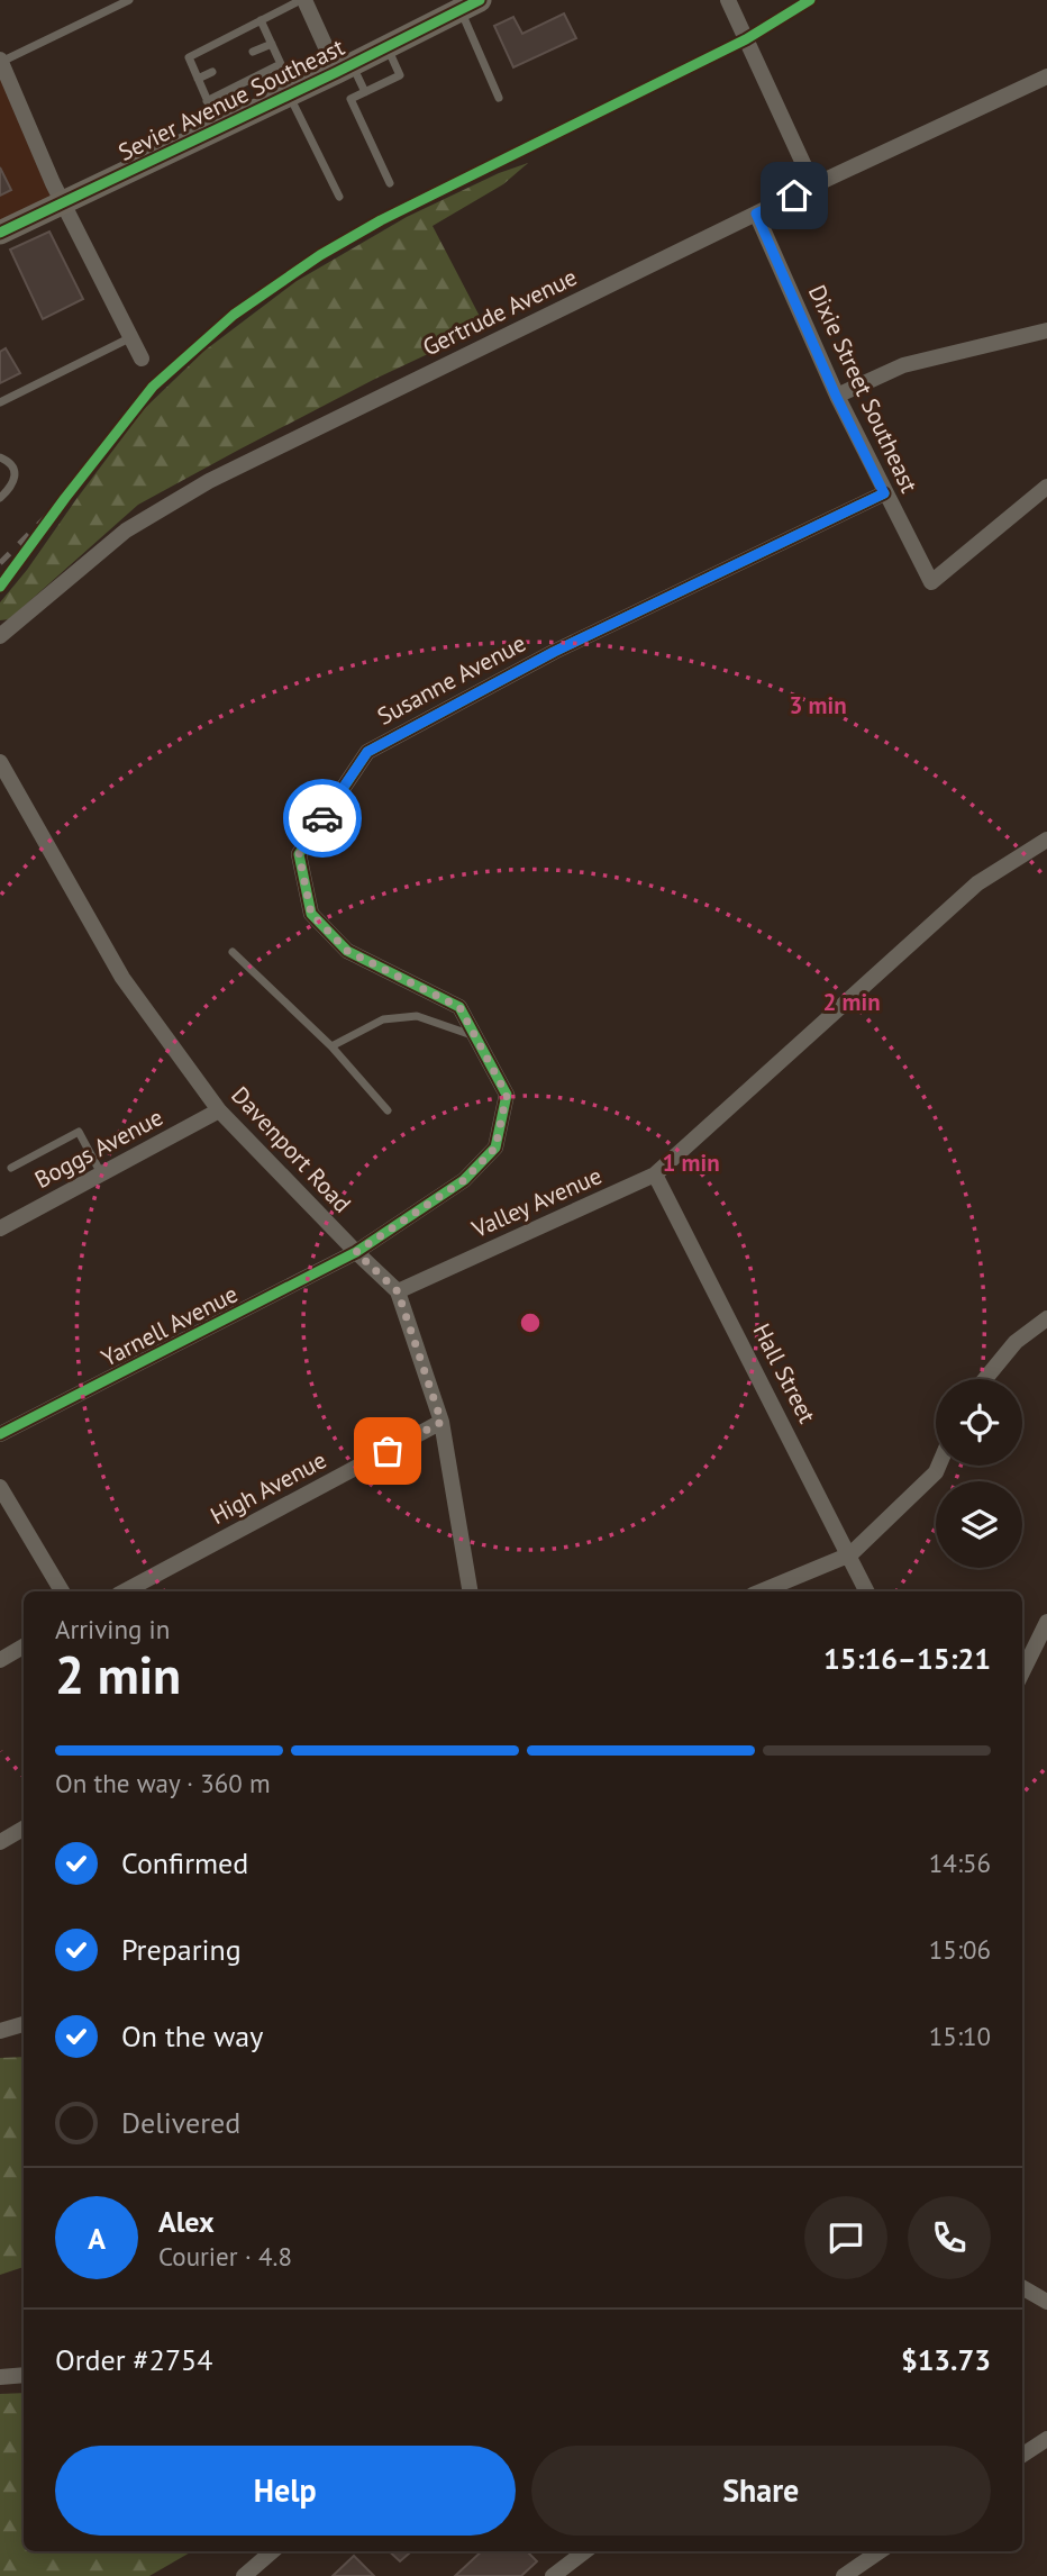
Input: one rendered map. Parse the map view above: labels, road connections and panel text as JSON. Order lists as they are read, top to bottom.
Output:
{
  "streets": {
    "main road": ["Sevier Avenue Southeast"],
    "street": [
      "Gertrude Avenue",
      "Dixie Street Southeast",
      "Susanne Avenue",
      "Boggs Avenue",
      "Davenport Road",
      "Valley Avenue",
      "Yarnell Avenue",
      "Hall Street",
      "High Avenue"
    ]
  },
  "crossings": [
    ["Gertrude Avenue", "Dixie Street Southeast"],
    ["Dixie Street Southeast", "Susanne Avenue"],
    ["Susanne Avenue", "Davenport Road"],
    ["Susanne Avenue", "Yarnell Avenue"],
    ["Boggs Avenue", "Davenport Road"],
    ["Davenport Road", "Valley Avenue"],
    ["Davenport Road", "Yarnell Avenue"],
    ["Davenport Road", "High Avenue"],
    ["Valley Avenue", "Hall Street"]
  ],
  "page": {
    "heading": ["2 min", "Arriving in", "15:16–15:21"],
    "panel": [
      "Alex",
      "Courier · 4.8",
      "Order #2754",
      "$13.73"
    ],
    "bar": "On the way · 360 m",
    "list": [
      ["Confirmed", "14:56"],
      ["Preparing", "15:06"],
      ["On the way", "15:10"],
      "Delivered"
    ],
    "round": "A",
    "buttons": ["Help", "Share"]
  },
  "rings": ["3 min", "2 min", "1 min"]
}
